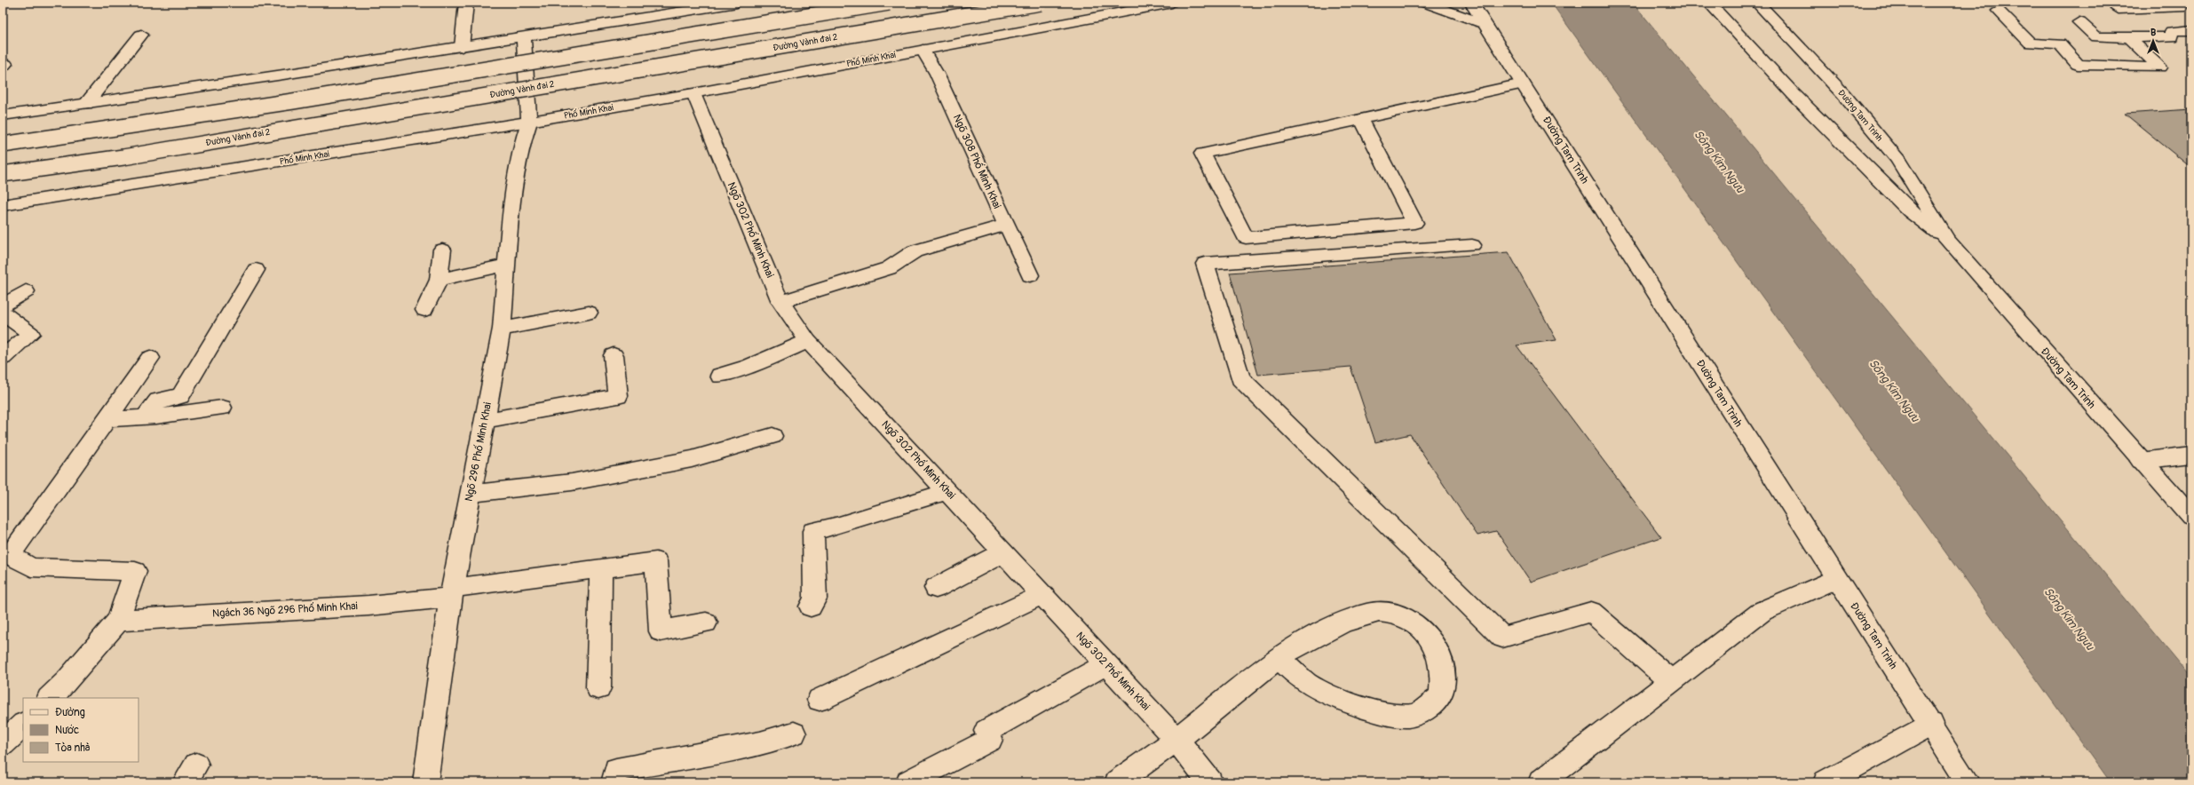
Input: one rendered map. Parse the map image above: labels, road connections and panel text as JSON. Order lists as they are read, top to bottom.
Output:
{
  "streets": {
    "main road": [
      "Đường Vành đai 2",
      "Phố Minh Khai",
      "Đường Tam Trinh",
      "Ngõ 308 Phố Minh Khai",
      "Ngõ 302 Phố Minh Khai",
      "Ngõ 296 Phố Minh Khai",
      "Ngách 36 Ngõ 296 Phố Minh Khai"
    ]
  },
  "crossings": [
    ["Phố Minh Khai", "Ngõ 308 Phố Minh Khai"],
    ["Phố Minh Khai", "Ngõ 302 Phố Minh Khai"],
    ["Phố Minh Khai", "Ngõ 296 Phố Minh Khai"],
    ["Ngõ 296 Phố Minh Khai", "Ngách 36 Ngõ 296 Phố Minh Khai"]
  ],
  "water": ["Sông Kim Ngưu"],
  "legend": ["Đường", "Nước", "Tòa nhà"],
  "north": "top"
}
